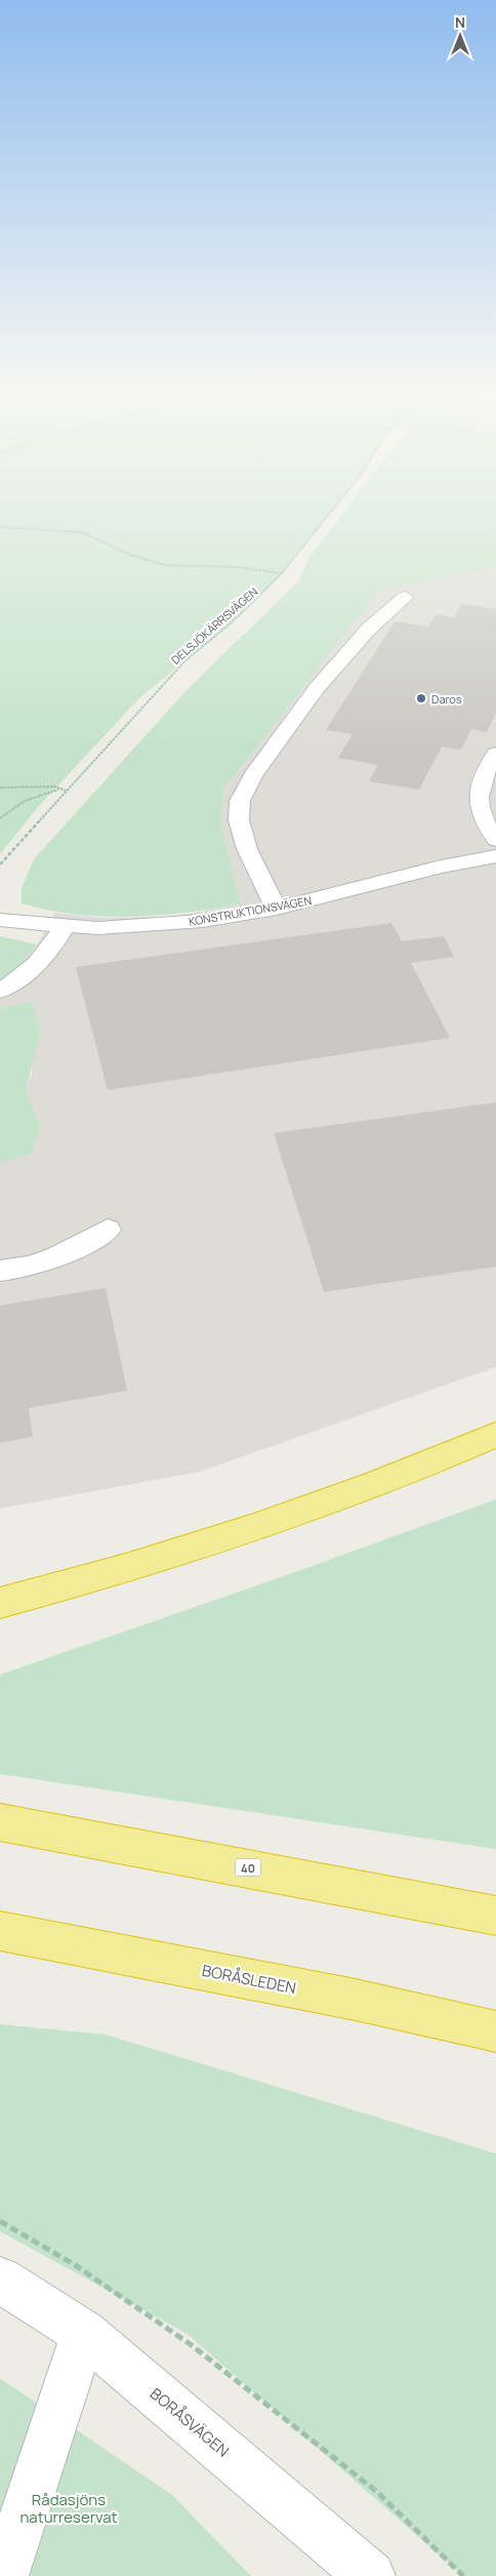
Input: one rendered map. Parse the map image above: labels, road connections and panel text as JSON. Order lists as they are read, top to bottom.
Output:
{
  "streets": {
    "highway": ["40", "BORÅSLEDEN"],
    "street": ["KONSTRUKTIONSVÄGEN", "BORÅSVÄGEN"],
    "path": ["DELSJÖKÄRRSVÄGEN"]
  },
  "parks": ["Rådasjöns naturreservat"],
  "places": ["Daros"],
  "north": "top"
}
